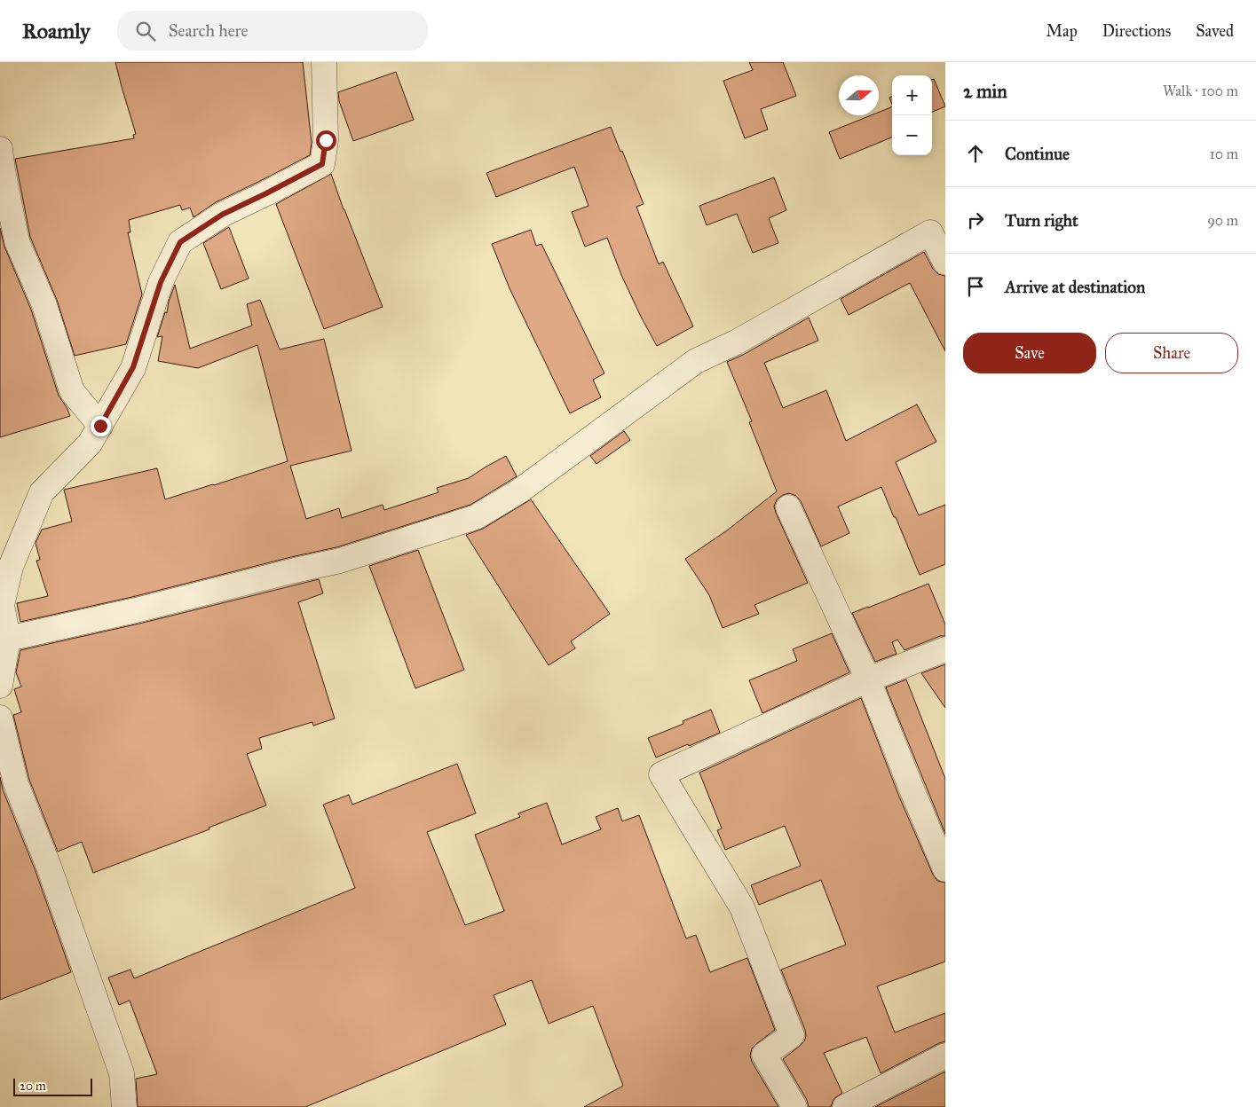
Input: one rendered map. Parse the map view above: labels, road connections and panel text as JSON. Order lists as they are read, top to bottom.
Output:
{
  "scale_bar": "20 m",
  "north": "right",
  "page": {
    "header": "Roamly",
    "search": "Search here",
    "nav": ["Map", "Directions", "Saved"],
    "heading": ["2 min", "Walk · 100 m"],
    "map_buttons": ["+", "−"],
    "list": [
      ["Continue", "10 m"],
      ["Turn right", "90 m"],
      "Arrive at destination"
    ],
    "buttons": ["Save", "Share"],
    "scale": "20 m"
  }
}
